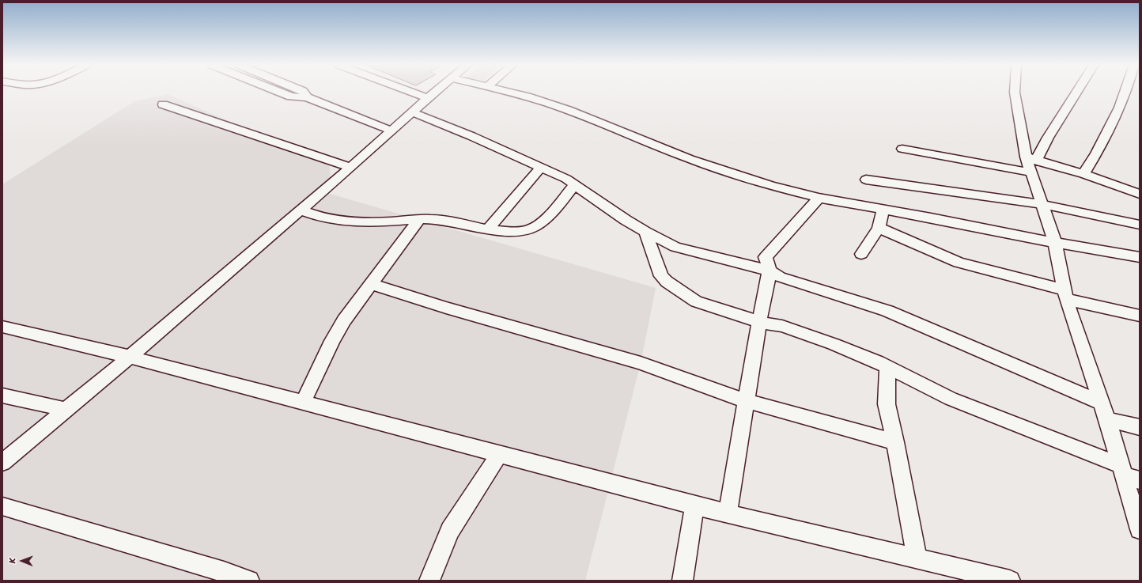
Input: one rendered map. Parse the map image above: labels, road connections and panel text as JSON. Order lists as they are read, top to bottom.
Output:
{
  "north": "left"
}
